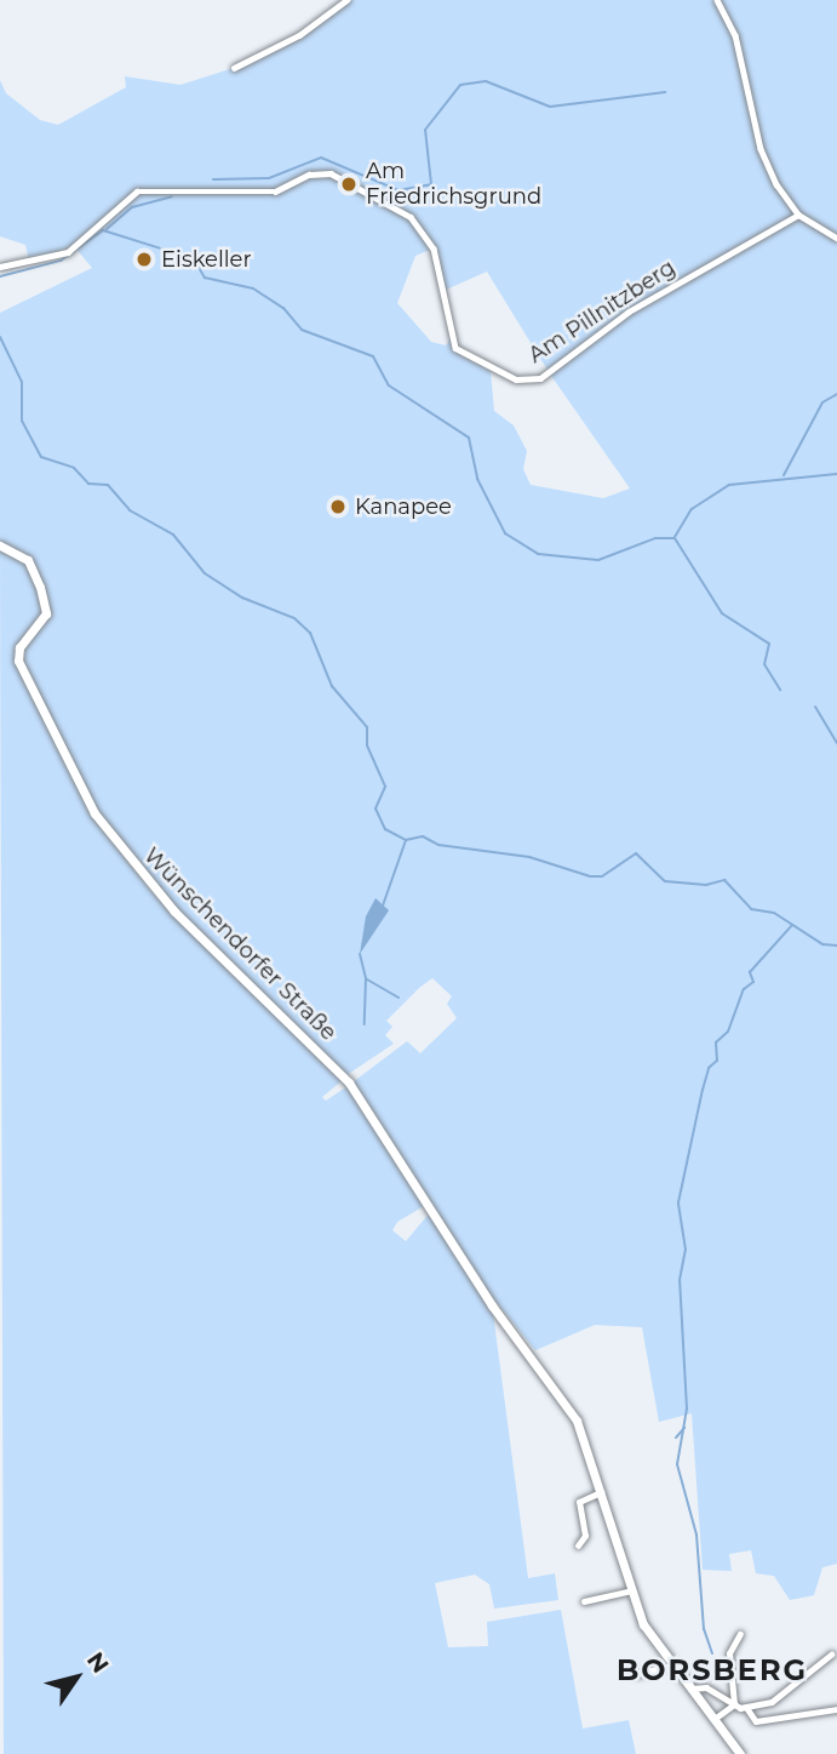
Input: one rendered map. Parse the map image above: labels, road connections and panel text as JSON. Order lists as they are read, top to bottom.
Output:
{
  "streets": {
    "street": ["Am Pillnitzberg", "Wünschendorfer Straße"]
  },
  "districts": ["BORSBERG"],
  "places": ["Am Friedrichsgrund", "Eiskeller", "Kanapee"],
  "north": "top right"
}
